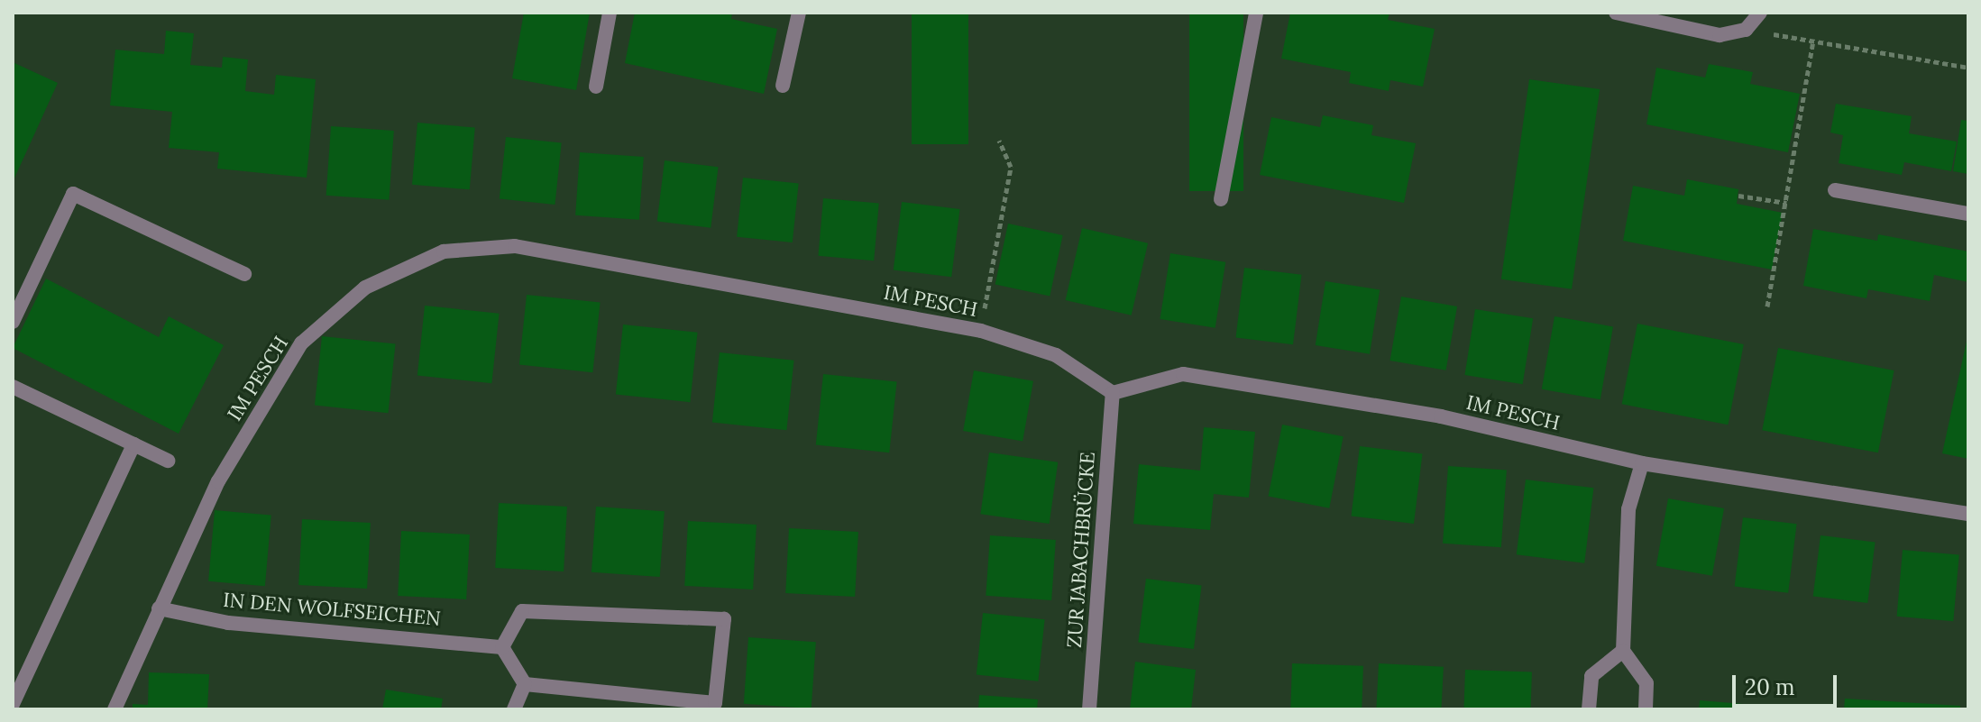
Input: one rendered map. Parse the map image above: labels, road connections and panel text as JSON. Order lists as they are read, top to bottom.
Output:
{
  "streets": {
    "street": ["IM PESCH", "ZUR JABACHBRÜCKE", "IN DEN WOLFSEICHEN"]
  },
  "crossings": [
    ["IM PESCH", "ZUR JABACHBRÜCKE"],
    ["IM PESCH", "IN DEN WOLFSEICHEN"]
  ],
  "scale_bar": "20 m"
}
